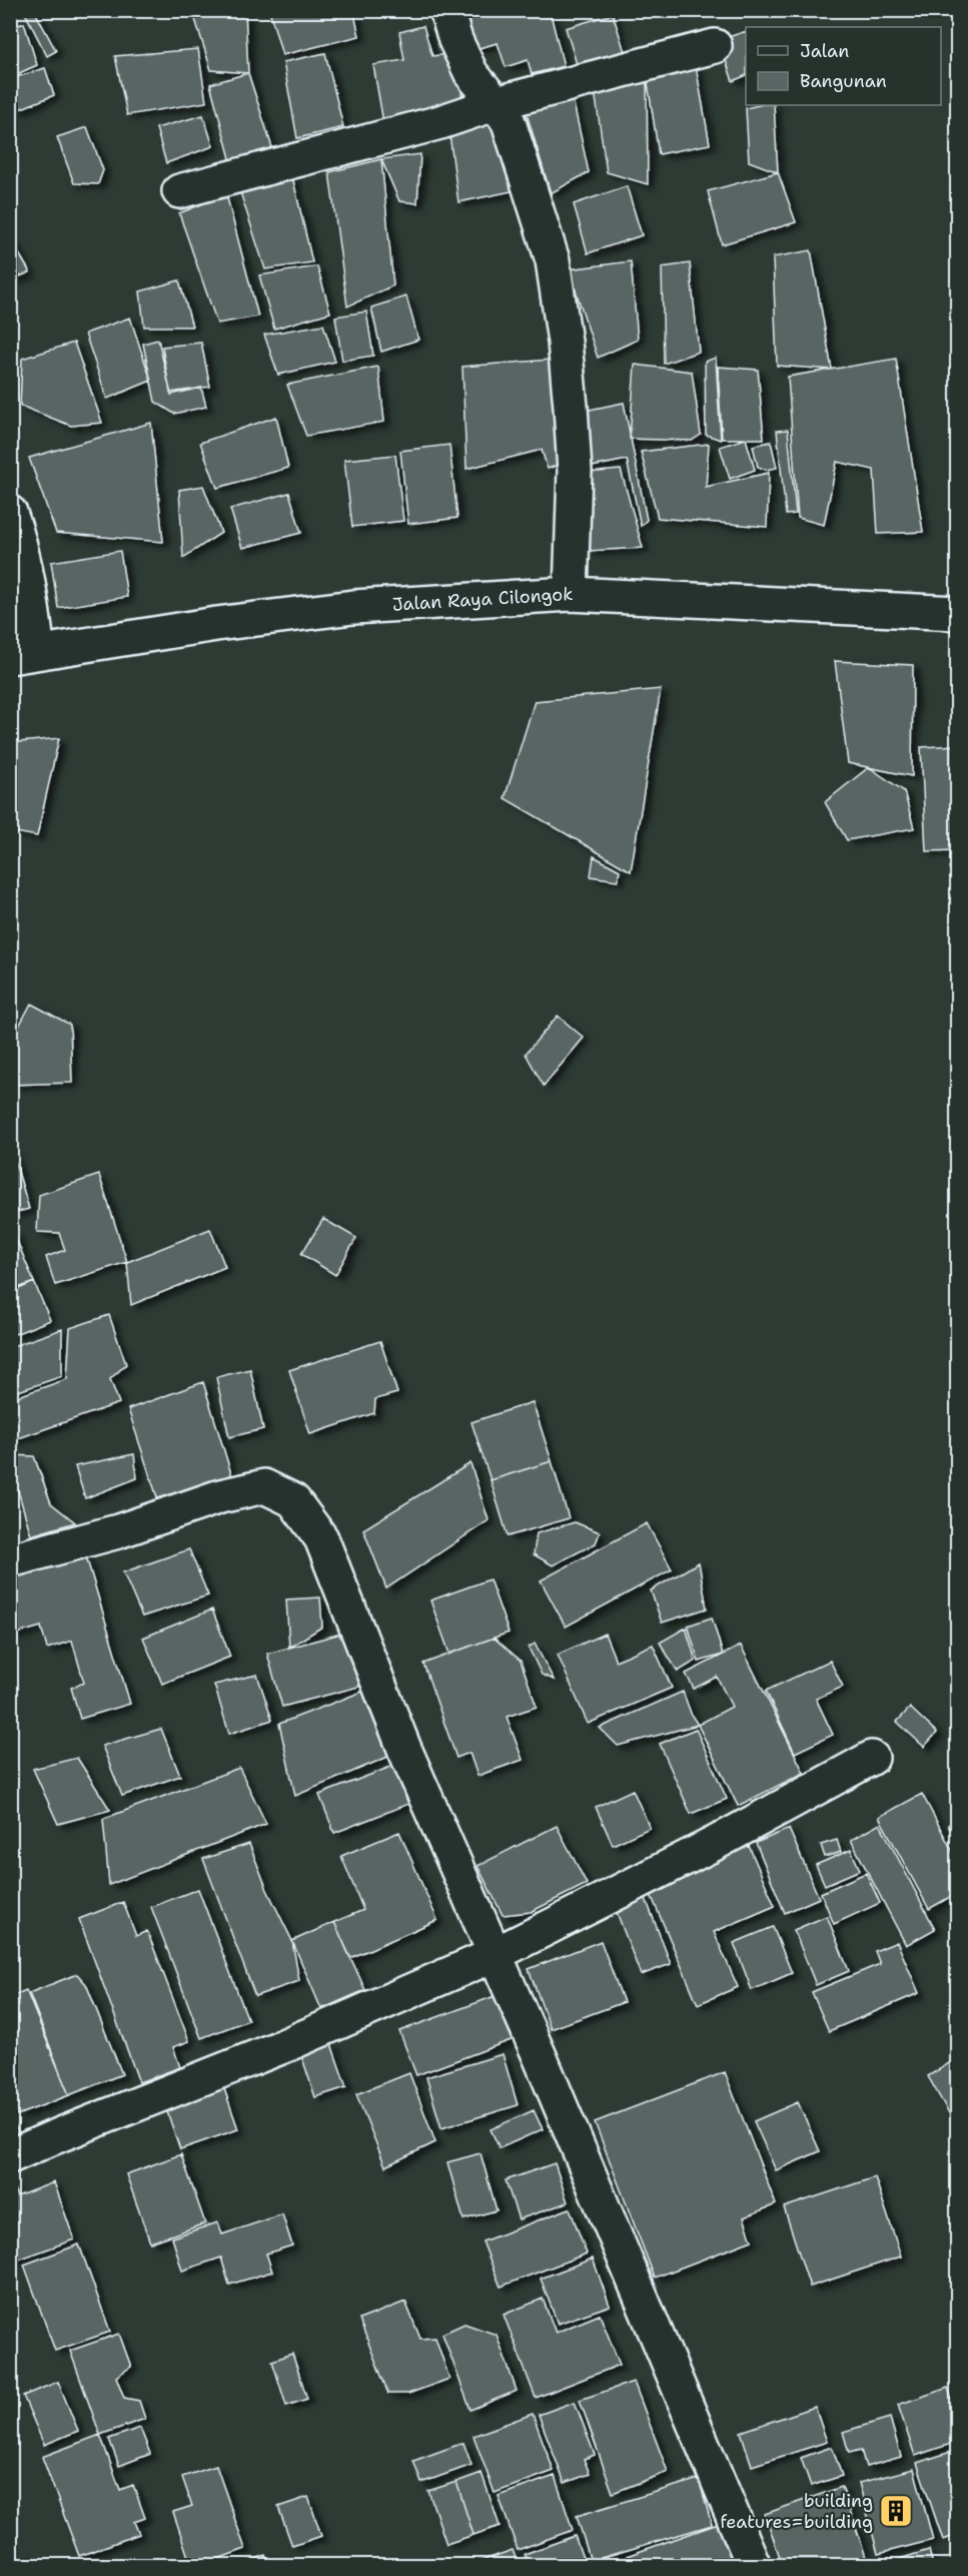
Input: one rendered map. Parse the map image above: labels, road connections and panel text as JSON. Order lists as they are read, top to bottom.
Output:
{
  "streets": {
    "main road": ["Jalan Raya Cilongok"]
  },
  "places": {
    "building": ["building features=building"]
  },
  "legend": ["Jalan", "Bangunan"]
}
